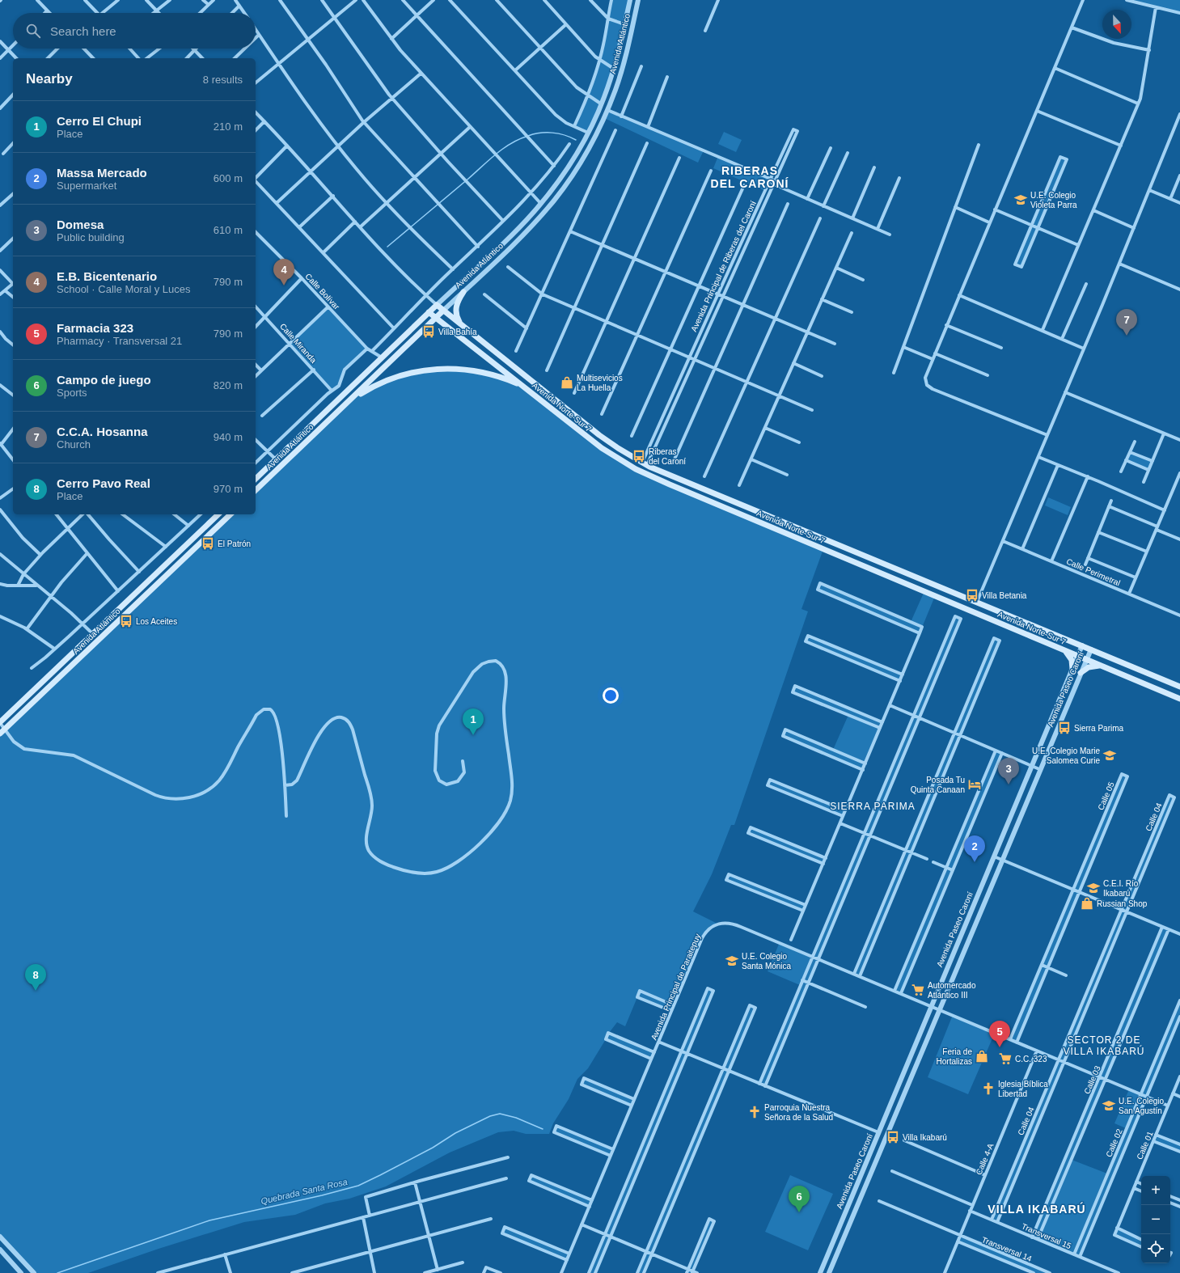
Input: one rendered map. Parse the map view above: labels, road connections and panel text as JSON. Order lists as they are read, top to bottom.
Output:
{
  "streets": {
    "main road": ["Avenida Atlántico", "Avenida Norte-Sur 7"],
    "street": [
      "Avenida Principal de Riberas del Caroní",
      "Calle Bolívar",
      "Calle Miranda",
      "Calle Perimetral",
      "Avenida Paseo Caroní",
      "Calle 05",
      "Calle 04",
      "Avenida Principal de Paraitepuy",
      "Calle 03",
      "Calle 02",
      "Calle 01",
      "Calle 4-A",
      "Transversal 15",
      "Transversal 14"
    ]
  },
  "crossings": [
    ["Avenida Atlántico", "Calle Bolívar"],
    ["Avenida Atlántico", "Avenida Norte-Sur 7"],
    ["Avenida Principal de Riberas del Caroní", "Avenida Norte-Sur 7"],
    ["Avenida Norte-Sur 7", "Avenida Paseo Caroní"],
    ["Avenida Paseo Caroní", "Avenida Principal de Paraitepuy"],
    ["Calle 05", "Avenida Principal de Paraitepuy"],
    ["Calle 04", "Avenida Principal de Paraitepuy"],
    ["Calle 04", "Transversal 15"],
    ["Avenida Principal de Paraitepuy", "Calle 03"],
    ["Avenida Principal de Paraitepuy", "Calle 02"],
    ["Avenida Principal de Paraitepuy", "Calle 01"],
    ["Avenida Principal de Paraitepuy", "Calle 4-A"],
    ["Calle 03", "Transversal 15"],
    ["Calle 02", "Transversal 15"],
    ["Calle 4-A", "Transversal 15"],
    ["Calle 4-A", "Transversal 14"]
  ],
  "districts": [
    "RIBERAS DEL CARONÍ",
    "SIERRA PARIMA",
    "SECTOR 2 DE VILLA IKABARÚ",
    "VILLA IKABARÚ"
  ],
  "water": ["Quebrada Santa Rosa"],
  "places": {
    "school or university": [
      "U.E. Colegio Violeta Parra",
      "U.E. Colegio Marie Salomea Curie",
      "C.E.I. Río Ikabarú",
      "U.E. Colegio Santa Mónica",
      "U.E. Colegio San Agustín"
    ],
    "bus stop": [
      "Villa Bahía",
      "Riberas del Caroní",
      "El Patrón",
      "Villa Betania",
      "Los Aceites",
      "Sierra Parima",
      "Villa Ikabarú"
    ],
    "shop": ["Multisevicios La Huella", "Russian Shop", "Feria de Hortalizas"],
    "hotel": ["Posada Tu Quinta Canaan"],
    "supermarket": ["Automercado Atlántico III", "C.C. 323"],
    "church": ["Iglesia Bíblica Libertad", "Parroquia Nuestra Señora de la Salud"]
  },
  "north": "bottom",
  "page": {
    "search": "Search here",
    "heading": ["Nearby", "8 results"],
    "list": [
      {
        "mark": "1",
        "name": "Cerro El Chupi",
        "note": "Place",
        "value": "210 m"
      },
      {
        "mark": "2",
        "name": "Massa Mercado",
        "note": "Supermarket",
        "value": "600 m"
      },
      {
        "mark": "3",
        "name": "Domesa",
        "note": "Public building",
        "value": "610 m"
      },
      {
        "mark": "4",
        "name": "E.B. Bicentenario",
        "note": "School · Calle Moral y Luces",
        "value": "790 m"
      },
      {
        "mark": "5",
        "name": "Farmacia 323",
        "note": "Pharmacy · Transversal 21",
        "value": "790 m"
      },
      {
        "mark": "6",
        "name": "Campo de juego",
        "note": "Sports",
        "value": "820 m"
      },
      {
        "mark": "7",
        "name": "C.C.A. Hosanna",
        "note": "Church",
        "value": "940 m"
      },
      {
        "mark": "8",
        "name": "Cerro Pavo Real",
        "note": "Place",
        "value": "970 m"
      }
    ],
    "pins": [
      "4",
      "7",
      "1",
      "3",
      "2",
      "8",
      "5",
      "6"
    ],
    "map_buttons": ["+", "−"]
  }
}
